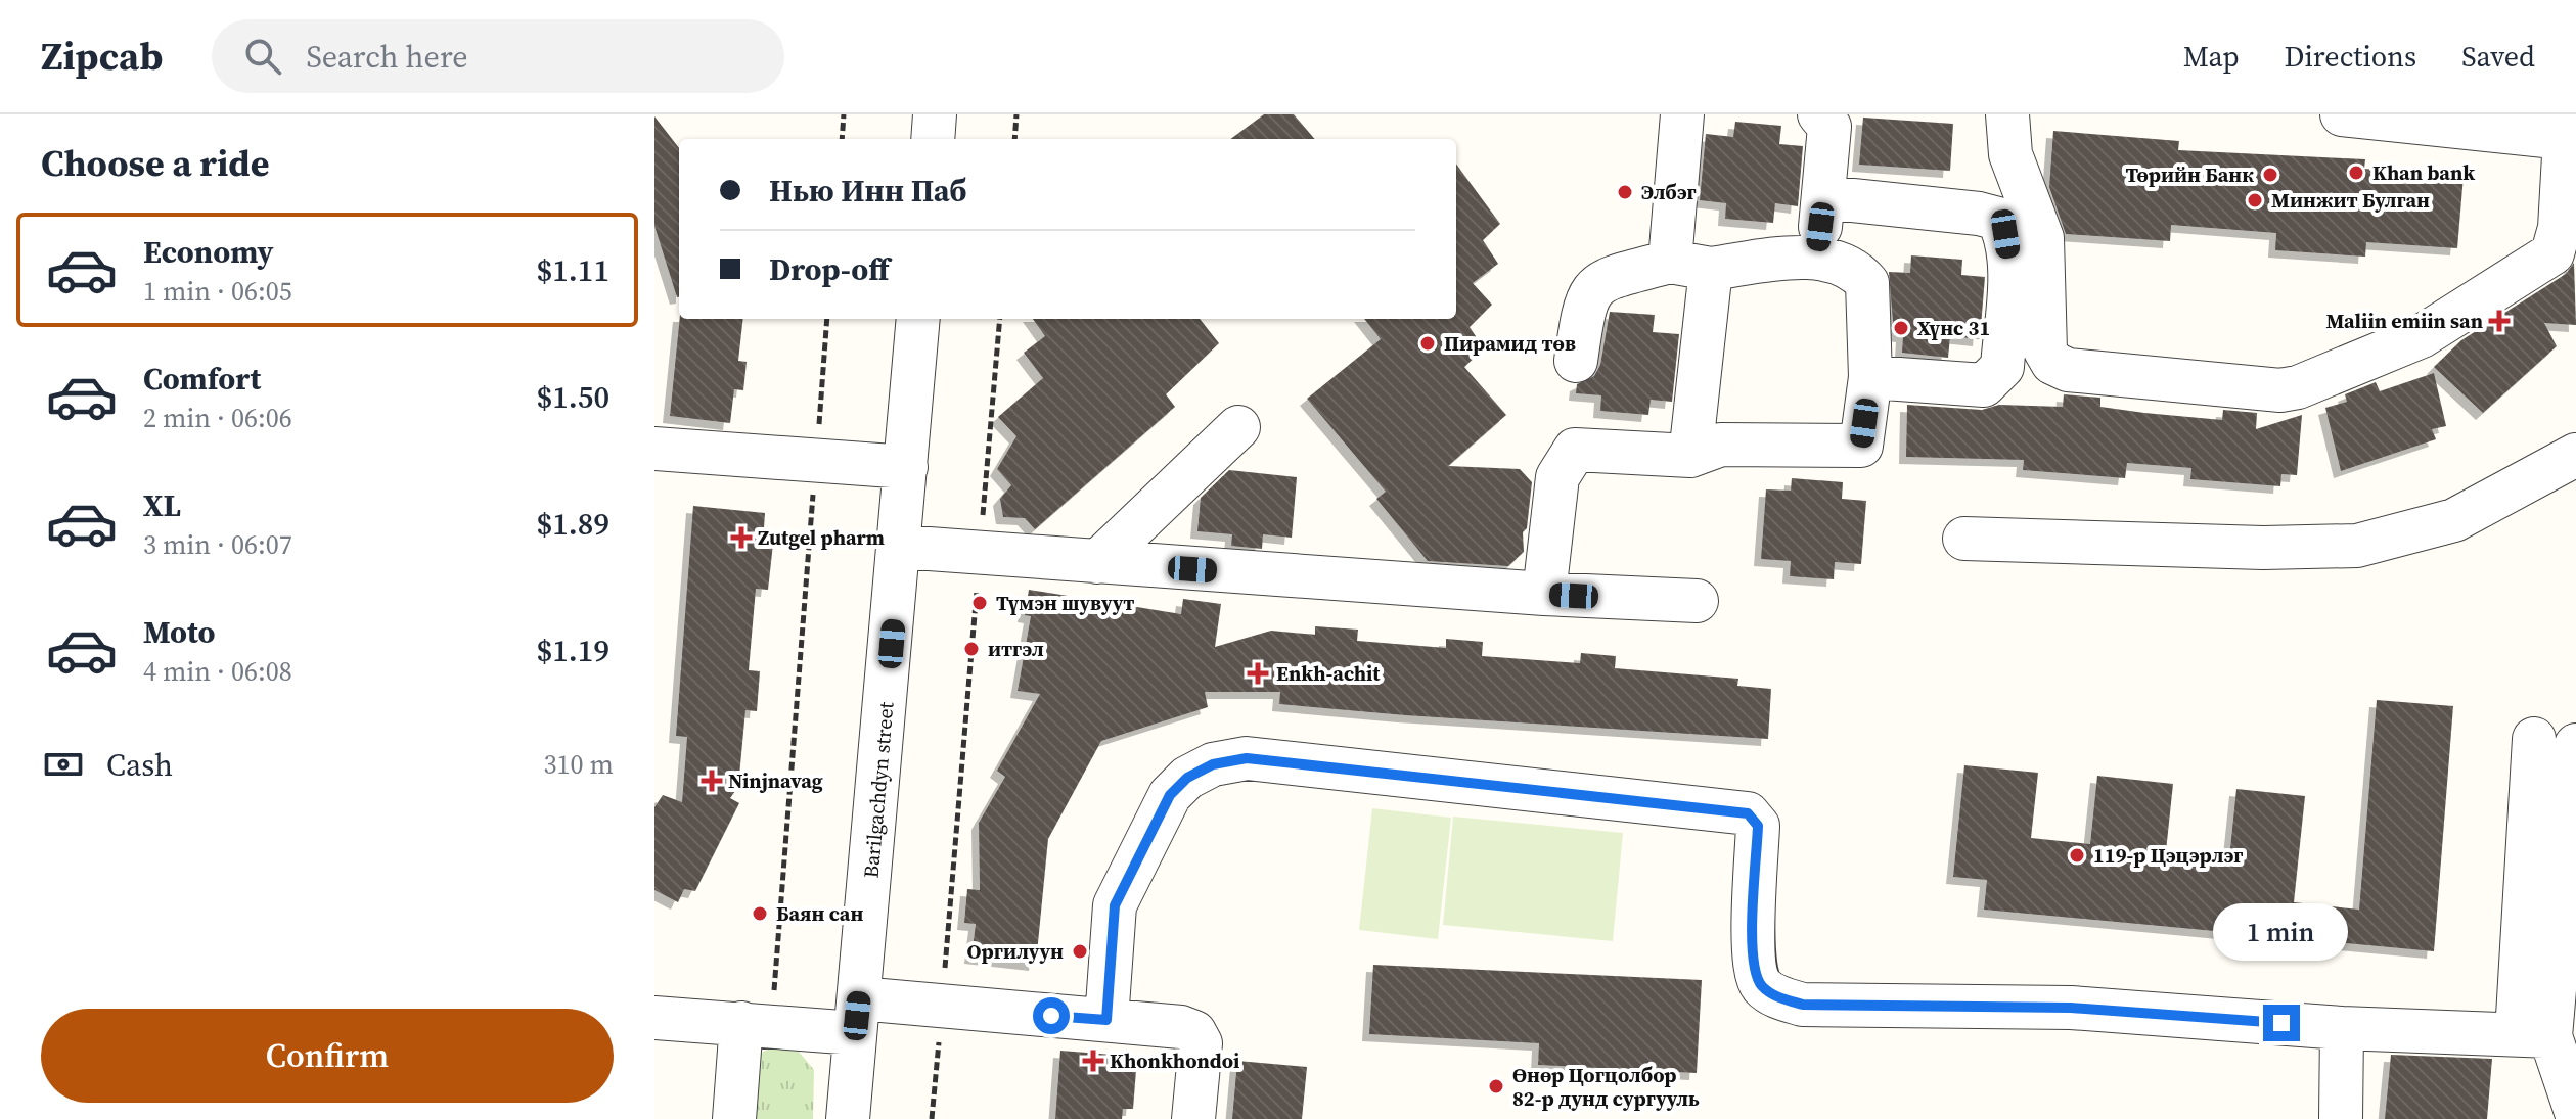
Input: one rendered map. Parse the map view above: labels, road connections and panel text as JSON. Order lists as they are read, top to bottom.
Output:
{
  "streets": {
    "street": ["Barilgachdyn street"]
  },
  "places": {
    "other": [
      "Khan bank",
      "Төрийн Банк",
      "Элбэг",
      "Минжит Булган",
      "Хүнс 31",
      "Пирамид төв",
      "Түмэн шувуут",
      "итгэл",
      "119-р Цэцэрлэг",
      "Баян сан",
      "Оргилуун",
      "Өнөр Цогцолбор 82-р дунд сургууль"
    ],
    "health": [
      "Maliin emiin san",
      "Zutgel pharm",
      "Enkh-achit",
      "Ninjnavag",
      "Khonkhondoi"
    ]
  },
  "page": {
    "header": "Zipcab",
    "search": "Search here",
    "nav": ["Map", "Directions", "Saved"],
    "heading": "Choose a ride",
    "banner": ["Нью Инн Паб", "Drop-off"],
    "list": [
      {
        "name": "Economy",
        "note": "1 min · 06:05",
        "value": "$1.11"
      },
      {
        "name": "Comfort",
        "note": "2 min · 06:06",
        "value": "$1.50"
      },
      {
        "name": "XL",
        "note": "3 min · 06:07",
        "value": "$1.89"
      },
      {
        "name": "Moto",
        "note": "4 min · 06:08",
        "value": "$1.19"
      }
    ],
    "pay": ["Cash", "310 m"],
    "bubble": "1 min",
    "buttons": "Confirm"
  }
}
